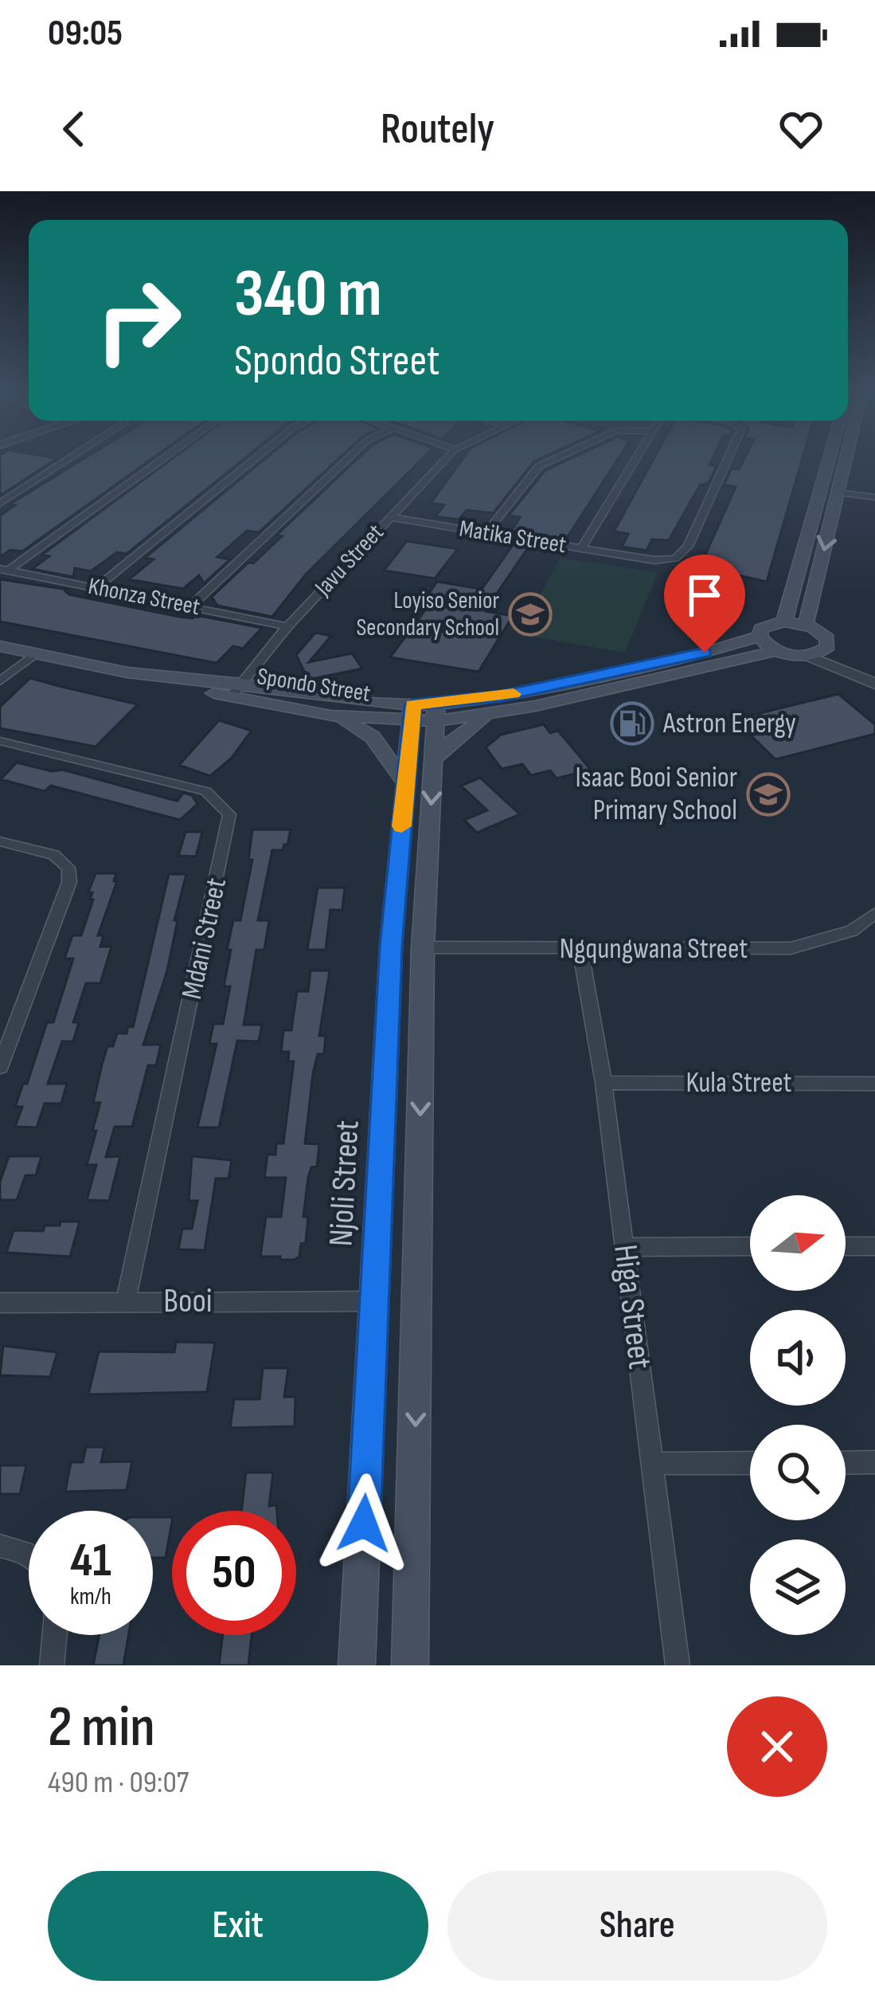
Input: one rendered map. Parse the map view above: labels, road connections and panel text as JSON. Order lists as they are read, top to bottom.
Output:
{
  "streets": {
    "main road": ["Spondo Street", "Njoli Street"],
    "street": [
      "Matika Street",
      "Javu Street",
      "Khonza Street",
      "Mdani Street",
      "Ngqungwana Street",
      "Kula Street",
      "Booi",
      "Higa Street"
    ]
  },
  "crossings": [
    ["Matika Street", "Javu Street"],
    ["Javu Street", "Khonza Street"],
    ["Javu Street", "Spondo Street"],
    ["Spondo Street", "Njoli Street"],
    ["Mdani Street", "Booi"],
    ["Ngqungwana Street", "Higa Street"],
    ["Kula Street", "Higa Street"],
    ["Njoli Street", "Booi"]
  ],
  "places": {
    "school or university": ["Loyiso Senior Secondary School", "Isaac Booi Senior Primary School"],
    "fuel station": ["Astron Energy"]
  },
  "north": "right",
  "page": {
    "status": "09:05",
    "header": "Routely",
    "turn": ["340 m", "Spondo Street"],
    "speed": "41 km/h",
    "limit": "50",
    "heading": ["2 min", "490 m · 09:07"],
    "buttons": ["Exit", "Share"]
  }
}
